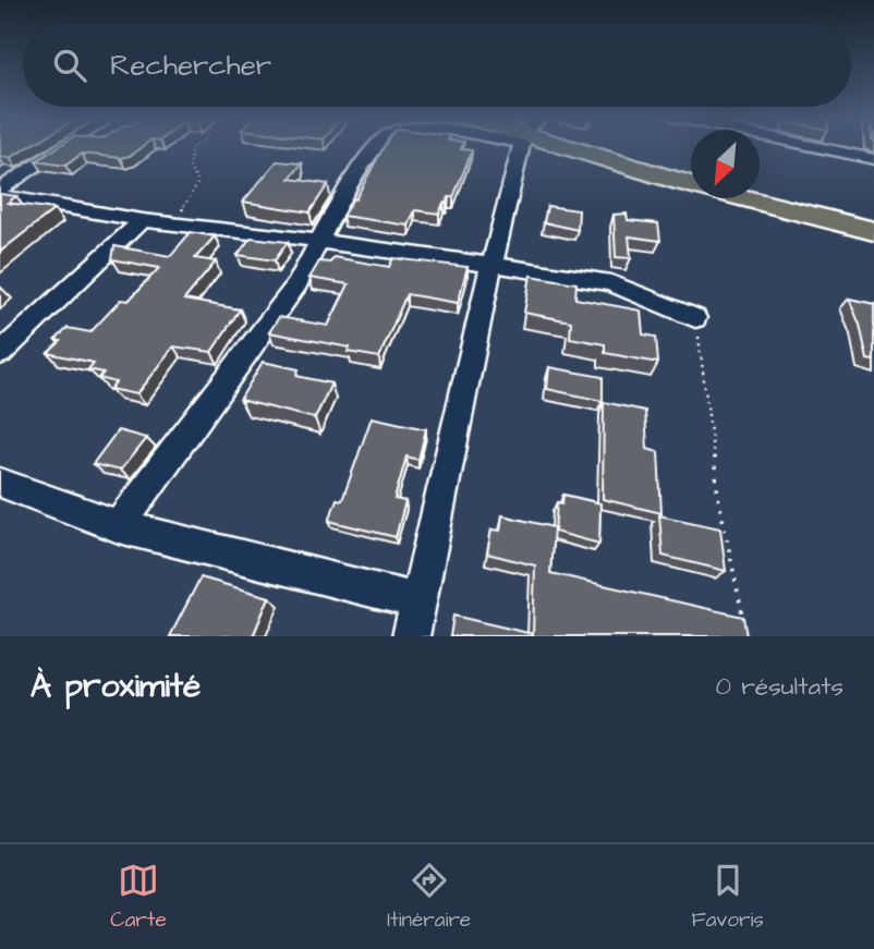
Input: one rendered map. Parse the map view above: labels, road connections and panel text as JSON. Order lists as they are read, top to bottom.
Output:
{
  "north": "bottom left",
  "page": {
    "search": "Rechercher",
    "heading": ["À proximité", "0 résultats"],
    "nav": ["Carte", "Itinéraire", "Favoris"]
  }
}
